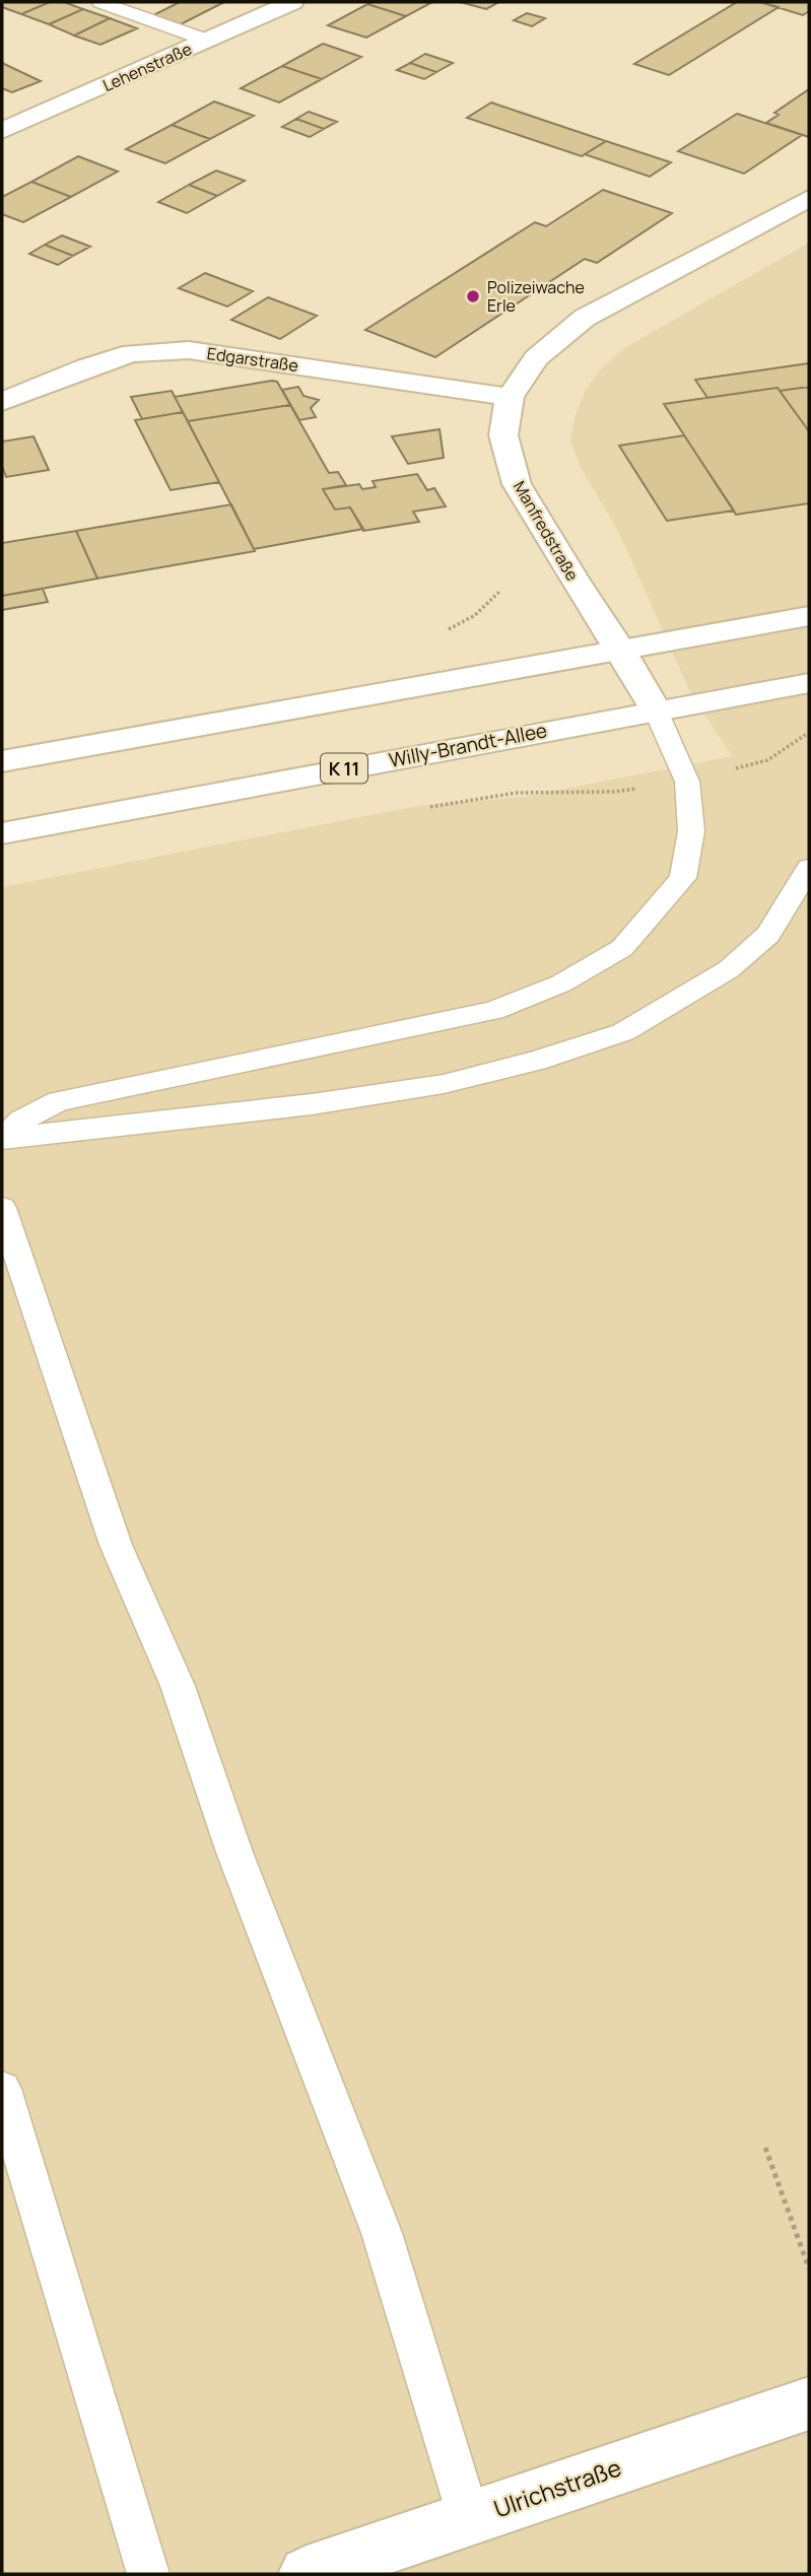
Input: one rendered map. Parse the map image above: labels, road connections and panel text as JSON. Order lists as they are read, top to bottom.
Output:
{
  "streets": {
    "street": [
      "Lehenstraße",
      "Edgarstraße",
      "Manfredstraße",
      "Willy-Brandt-Allee",
      "K 11",
      "Ulrichstraße"
    ]
  },
  "crossings": [
    ["Edgarstraße", "Manfredstraße"],
    ["Manfredstraße", "Willy-Brandt-Allee"]
  ],
  "places": ["Polizeiwache Erle"]
}
